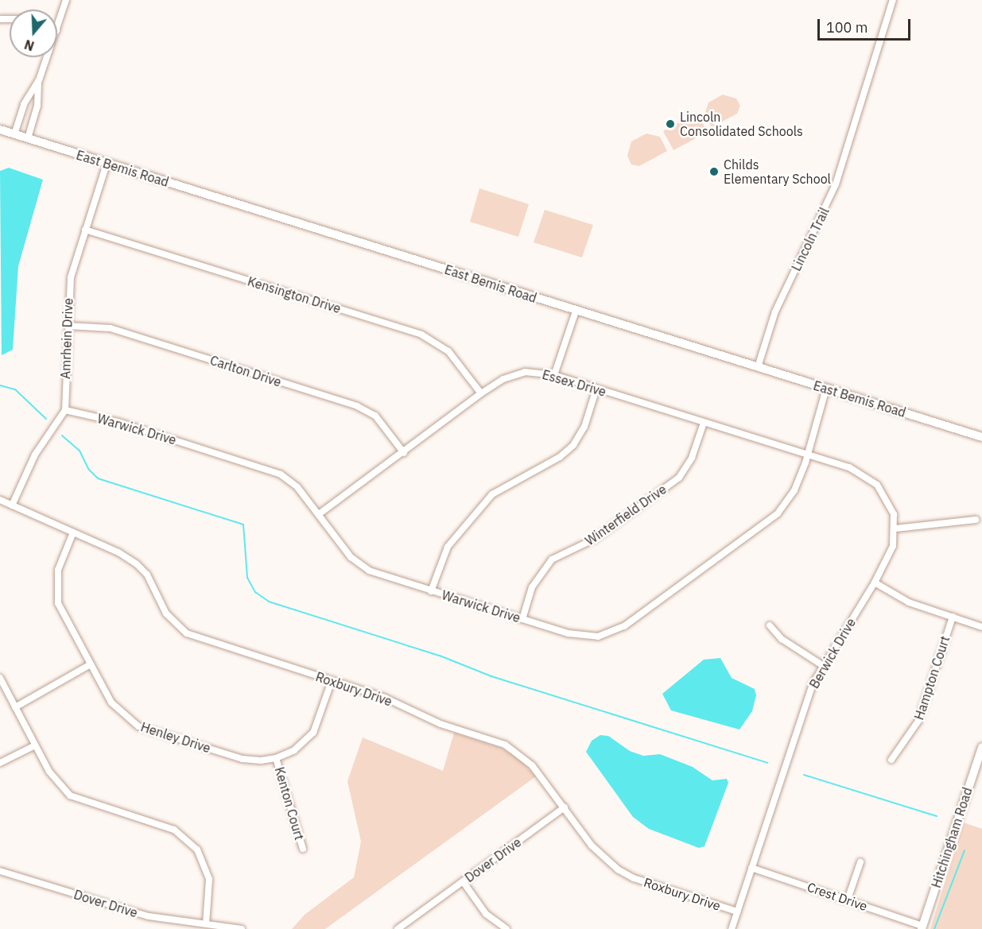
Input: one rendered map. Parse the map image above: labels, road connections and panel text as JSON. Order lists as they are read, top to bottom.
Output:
{
  "streets": {
    "street": [
      "East Bemis Road",
      "Lincoln Trail",
      "Kensington Drive",
      "Amrhein Drive",
      "Carlton Drive",
      "Essex Drive",
      "Warwick Drive",
      "Winterfield Drive",
      "Berwick Drive",
      "Hampton Court",
      "Roxbury Drive",
      "Henley Drive",
      "Kenton Court",
      "Hitchingham Road",
      "Dover Drive",
      "Crest Drive"
    ]
  },
  "crossings": [
    ["East Bemis Road", "Lincoln Trail"],
    ["East Bemis Road", "Amrhein Drive"],
    ["East Bemis Road", "Warwick Drive"],
    ["Kensington Drive", "Amrhein Drive"],
    ["Kensington Drive", "Essex Drive"],
    ["Amrhein Drive", "Carlton Drive"],
    ["Amrhein Drive", "Warwick Drive"],
    ["Carlton Drive", "Essex Drive"],
    ["Essex Drive", "Warwick Drive"],
    ["Essex Drive", "Winterfield Drive"],
    ["Essex Drive", "Berwick Drive"],
    ["Warwick Drive", "Winterfield Drive"],
    ["Warwick Drive", "Berwick Drive"],
    ["Berwick Drive", "Roxbury Drive"],
    ["Berwick Drive", "Crest Drive"],
    ["Roxbury Drive", "Henley Drive"],
    ["Roxbury Drive", "Dover Drive"],
    ["Henley Drive", "Kenton Court"],
    ["Hitchingham Road", "Crest Drive"]
  ],
  "places": ["Lincoln Consolidated Schools", "Childs Elementary School"],
  "scale_bar": "100 m",
  "north": "bottom"
}
